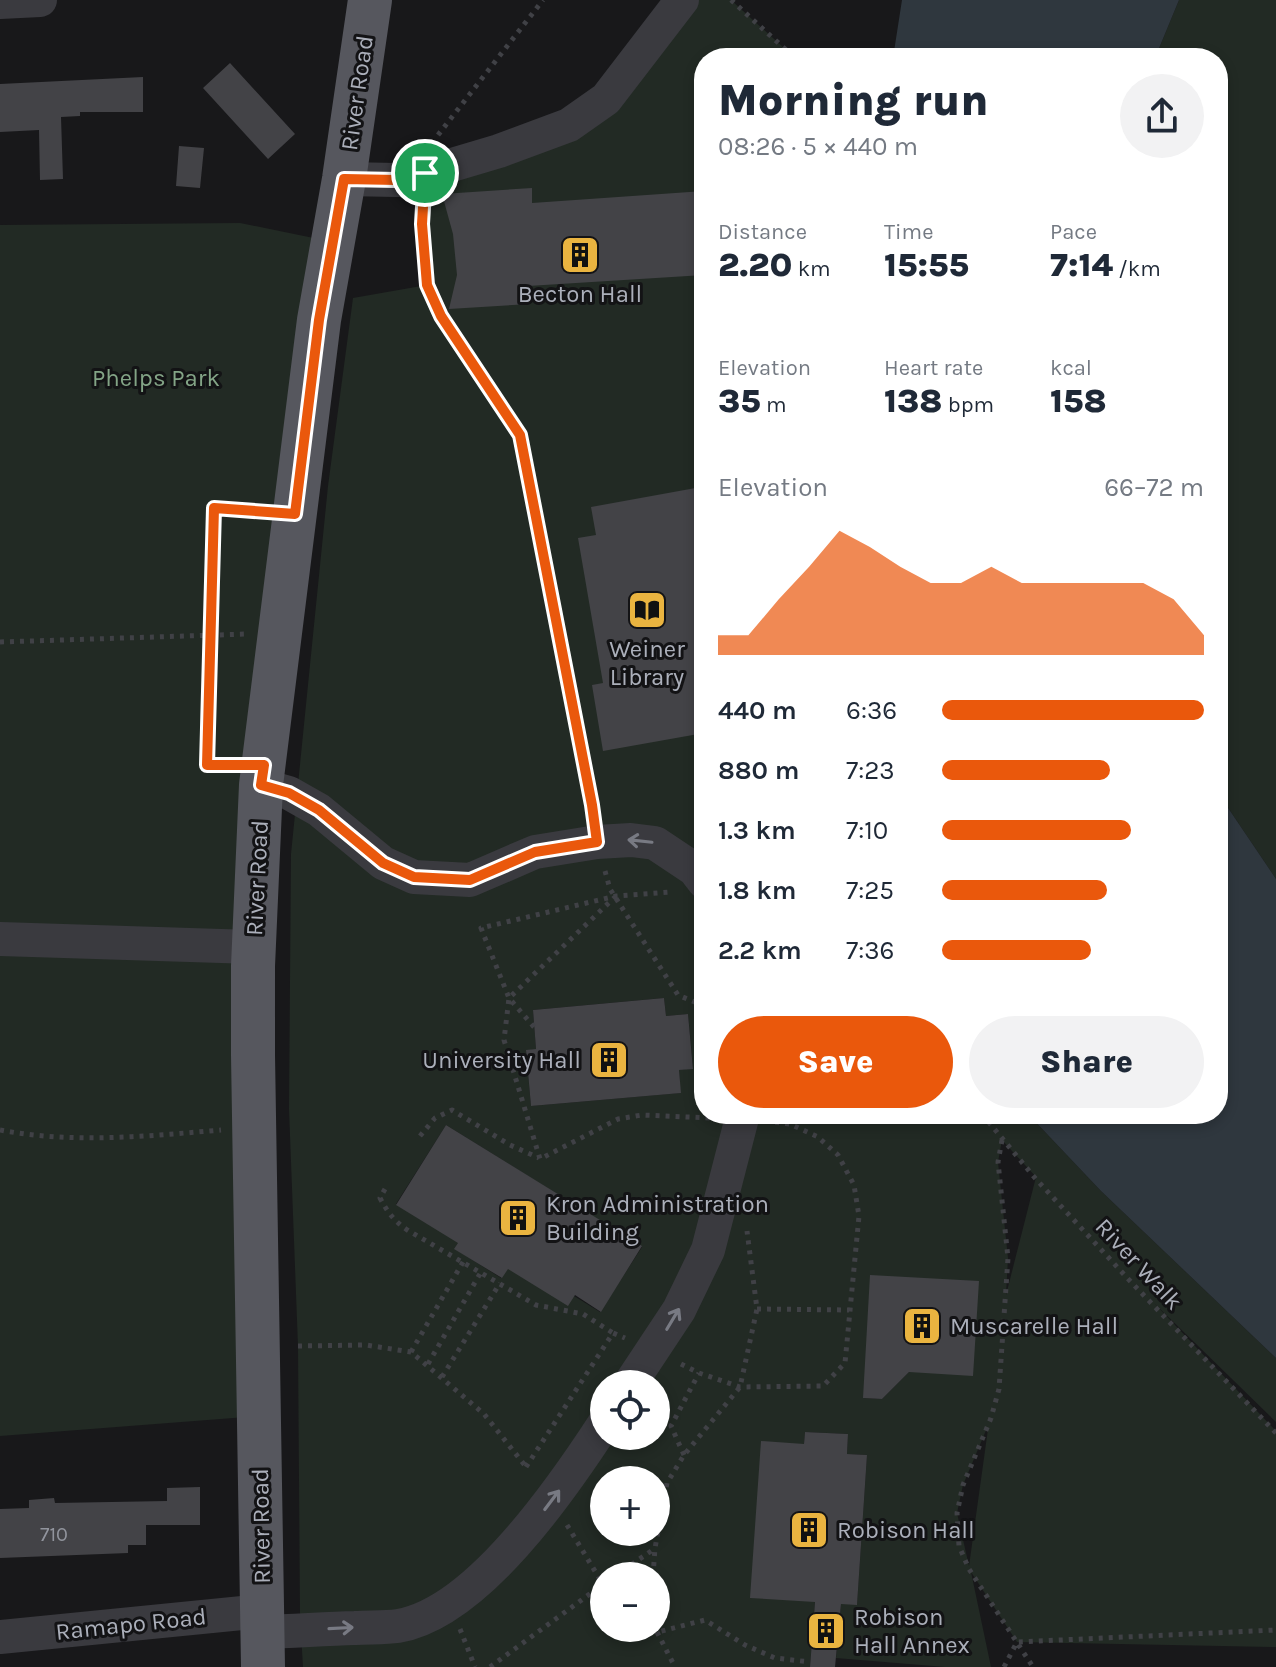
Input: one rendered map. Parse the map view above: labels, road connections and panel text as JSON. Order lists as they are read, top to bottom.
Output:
{
  "streets": {
    "main road": ["River Road"],
    "street": ["Ramapo Road"],
    "path": ["River Walk"]
  },
  "crossings": [
    ["River Road", "Ramapo Road"]
  ],
  "one_way": ["Ramapo Road"],
  "parks": ["Phelps Park"],
  "places": {
    "building": [
      "Becton Hall",
      "University Hall",
      "Kron Administration Building",
      "Muscarelle Hall",
      "Robison Hall",
      "Robison Hall Annex"
    ],
    "library": ["Weiner Library"]
  },
  "house_numbers": ["710"],
  "page": {
    "heading": ["Morning run", "08:26 · 5 × 440 m"],
    "stats": [
      ["Distance", "2.20 km"],
      ["Time", "15:55"],
      ["Pace", "7:14 /km"],
      ["Elevation", "35 m"],
      ["Heart rate", "138 bpm"],
      ["kcal", "158"]
    ],
    "chart": ["Elevation", "66–72 m"],
    "list": [
      {
        "name": "440 m",
        "note": "6:36"
      },
      {
        "name": "880 m",
        "note": "7:23"
      },
      {
        "name": "1.3 km",
        "note": "7:10"
      },
      {
        "name": "1.8 km",
        "note": "7:25"
      },
      {
        "name": "2.2 km",
        "note": "7:36"
      }
    ],
    "buttons": ["Save", "Share"],
    "map_buttons": ["+", "−"]
  }
}
